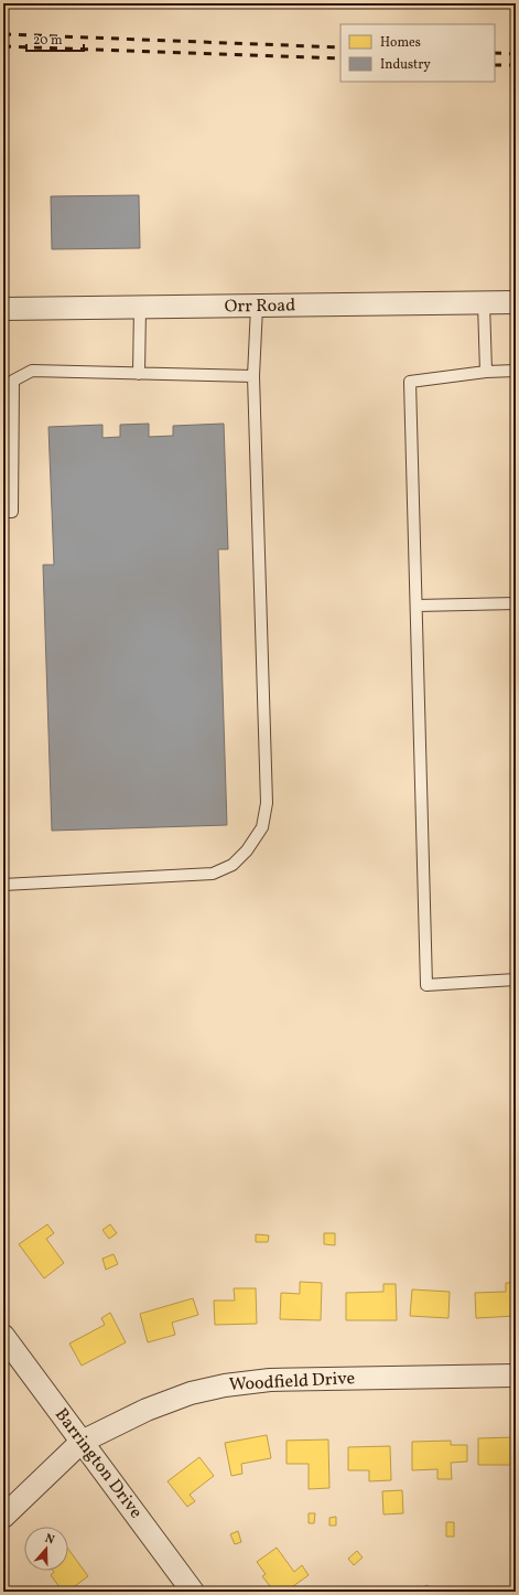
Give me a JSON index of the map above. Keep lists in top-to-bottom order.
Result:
{
  "streets": {
    "street": ["Orr Road", "Woodfield Drive", "Barrington Drive"]
  },
  "crossings": [
    ["Woodfield Drive", "Barrington Drive"]
  ],
  "legend": ["Homes", "Industry"],
  "scale_bar": "20 m",
  "north": "top"
}
